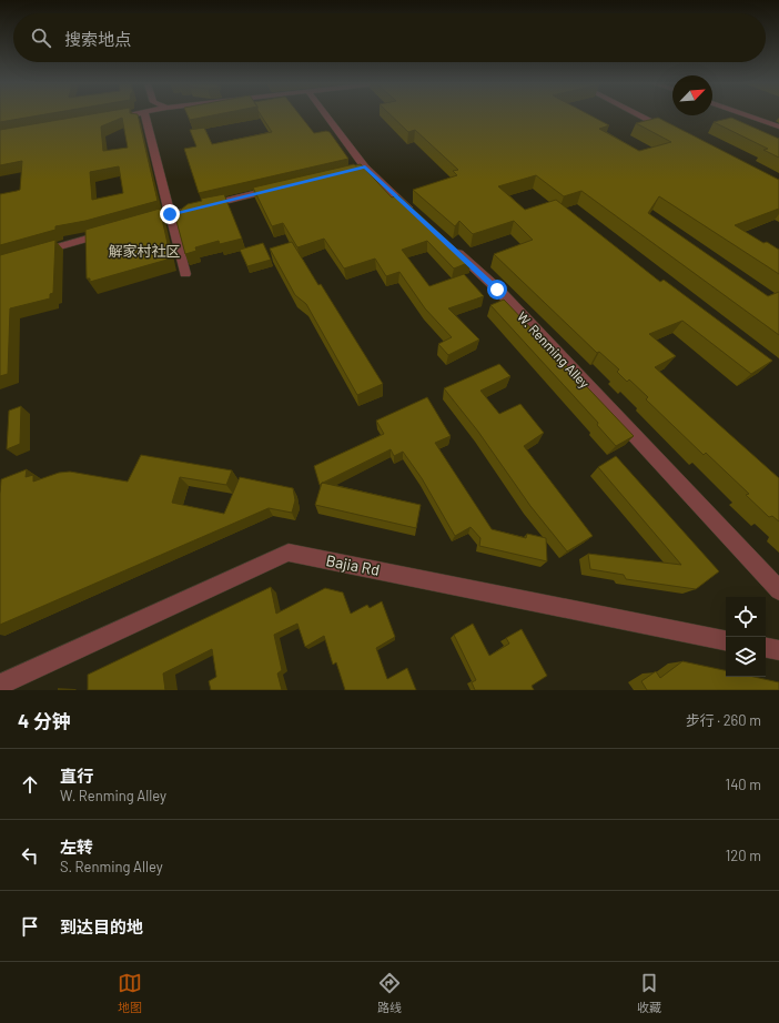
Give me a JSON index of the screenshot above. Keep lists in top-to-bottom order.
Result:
{
  "streets": {
    "street": ["W. Renming Alley", "Bajia Rd"]
  },
  "districts": ["解家村社区"],
  "north": "top right",
  "page": {
    "search": "搜索地点",
    "heading": ["4 分钟", "步行 · 260 m"],
    "list": [
      ["直行", "W. Renming Alley", "140 m"],
      ["左转", "S. Renming Alley", "120 m"],
      "到达目的地"
    ],
    "nav": ["地图", "路线", "收藏"]
  }
}
